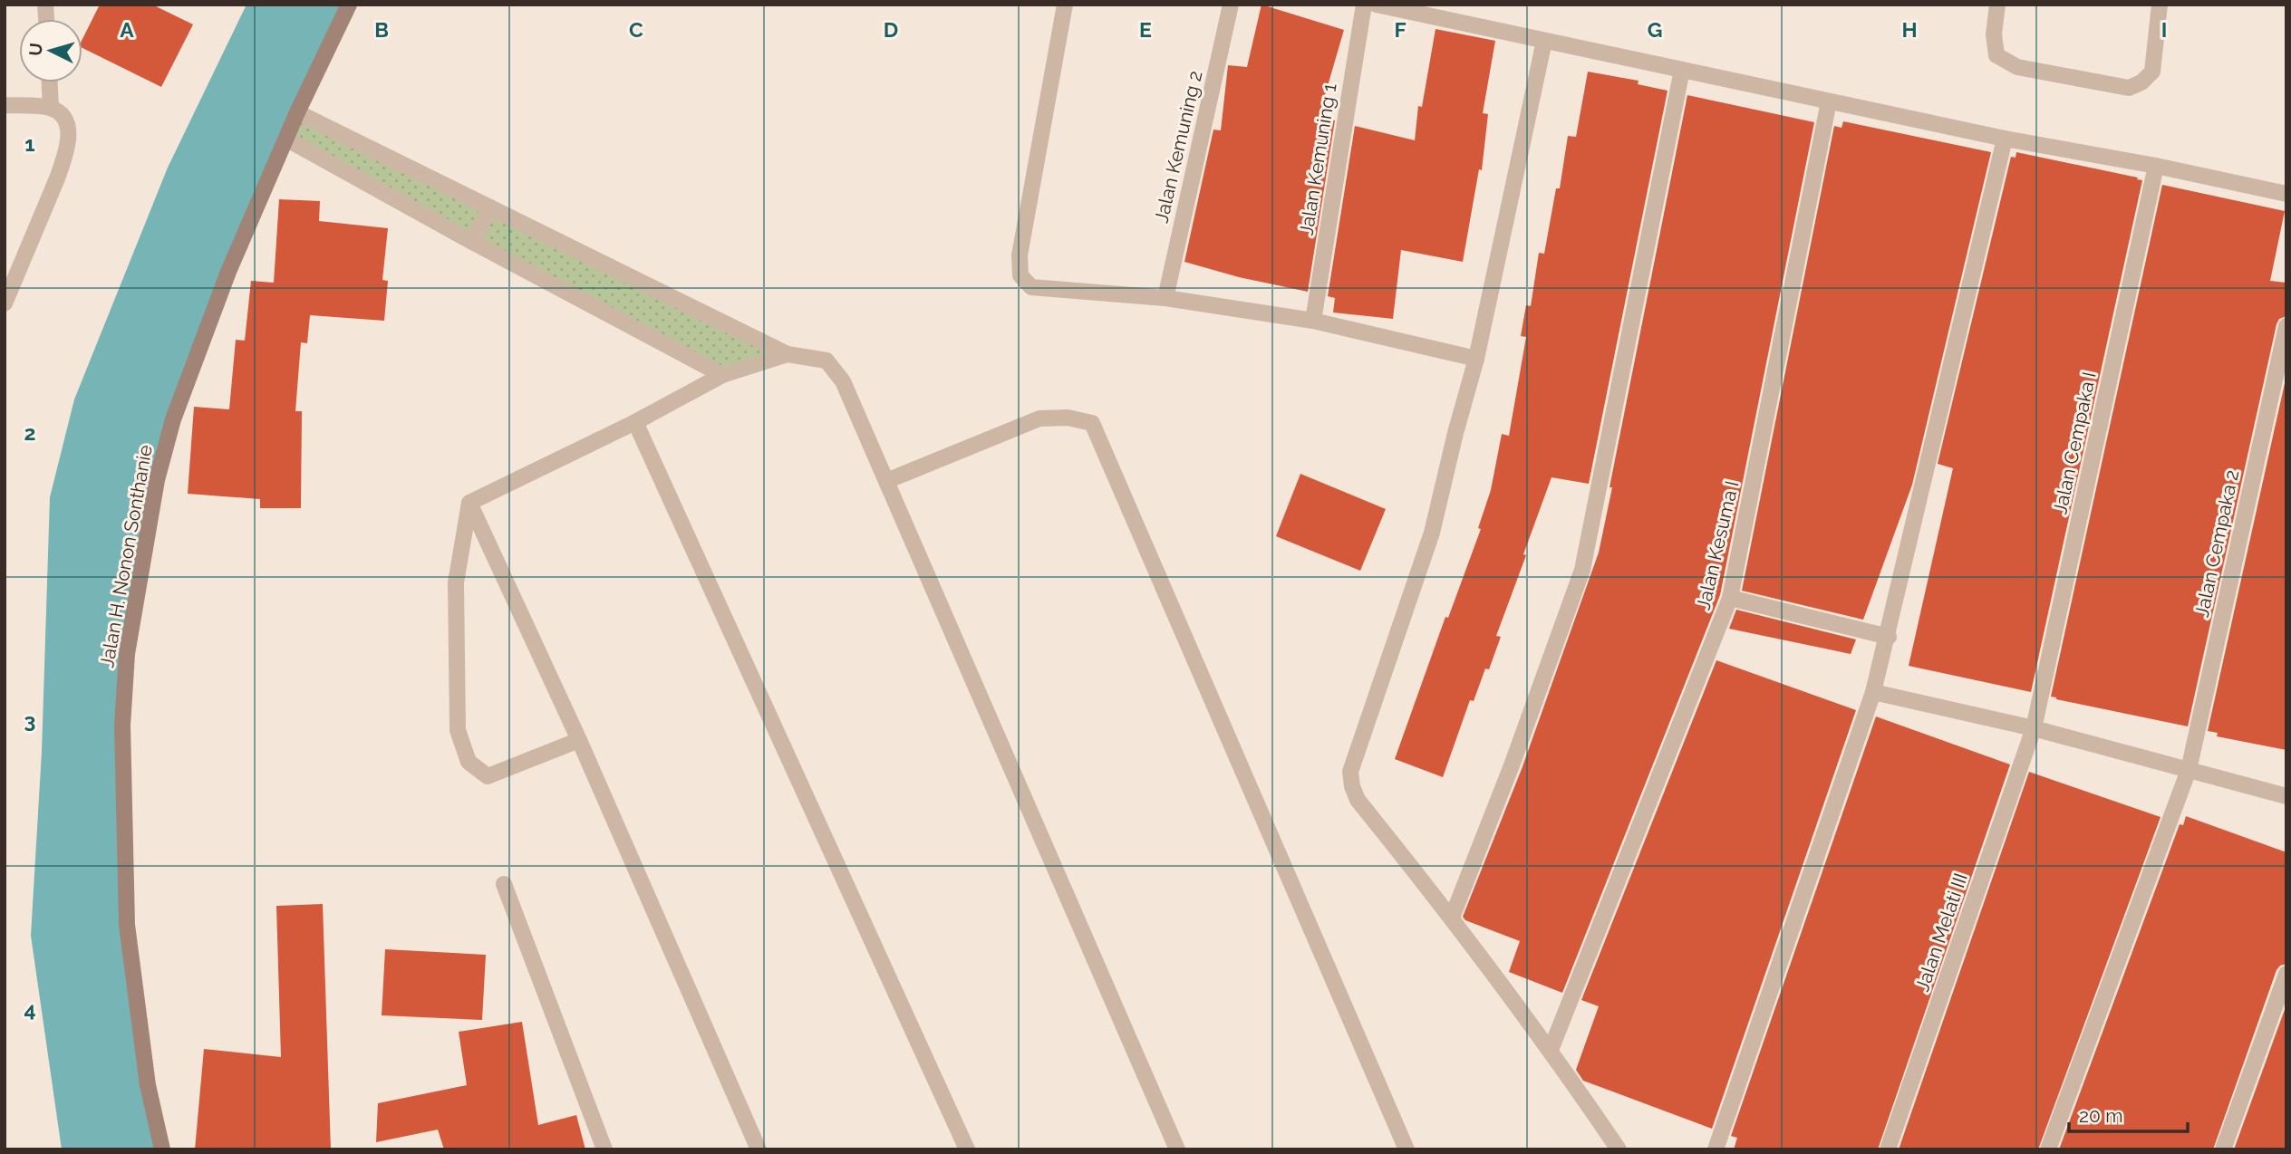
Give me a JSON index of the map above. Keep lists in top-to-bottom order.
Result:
{
  "streets": {
    "street": [
      "Jalan Kemuning 2",
      "Jalan Kemuning 1",
      "Jalan Cempaka I",
      "Jalan Cempaka 2",
      "Jalan Kesuma I",
      "Jalan H. Nonon Sonthanie",
      "Jalan Melati III"
    ]
  },
  "crossings": [
    ["Jalan Cempaka I", "Jalan Melati III"]
  ],
  "scale_bar": "20 m",
  "north": "left",
  "grid": {
    "columns": [
      "A",
      "B",
      "C",
      "D",
      "E",
      "F",
      "G",
      "H",
      "I"
    ],
    "rows": [
      "1",
      "2",
      "3",
      "4"
    ]
  }
}
